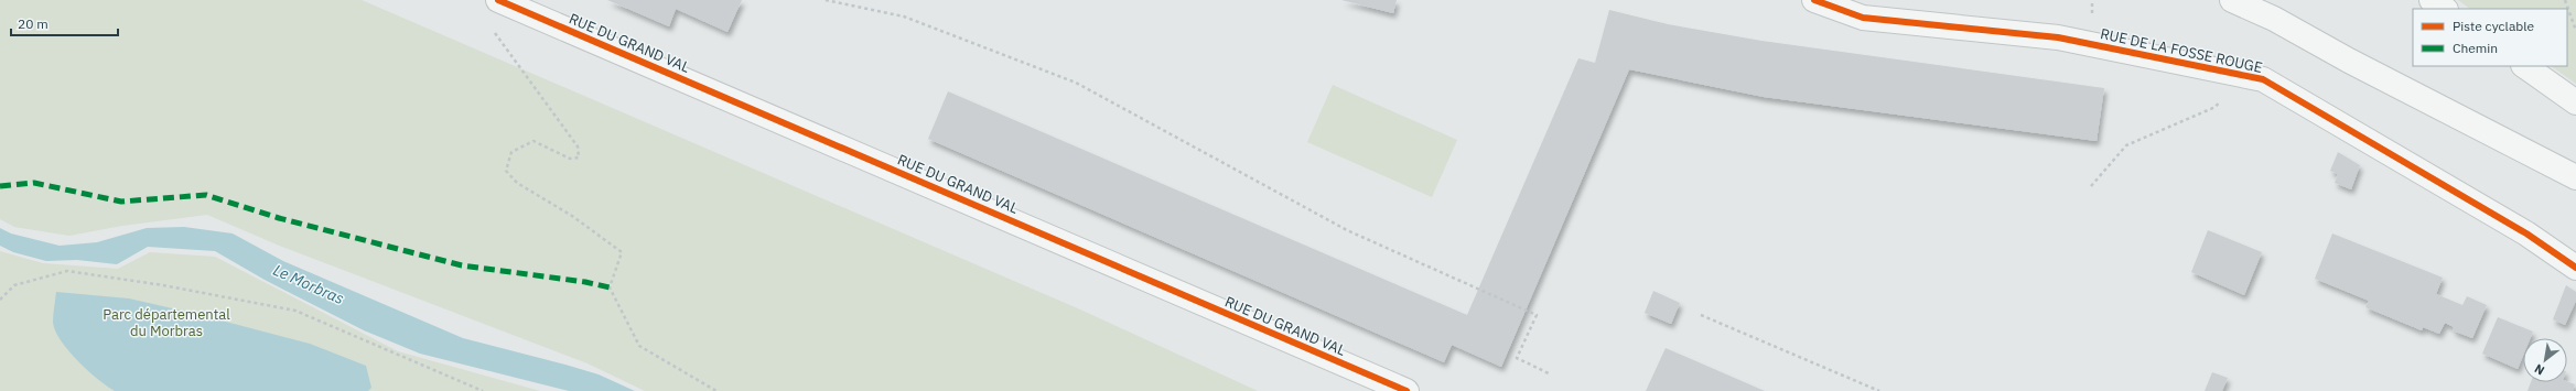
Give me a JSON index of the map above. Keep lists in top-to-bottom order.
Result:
{
  "streets": {
    "street": ["RUE DU GRAND VAL", "RUE DE LA FOSSE ROUGE"]
  },
  "water": ["Le Morbras"],
  "parks": ["Parc départemental du Morbras"],
  "legend": ["Piste cyclable", "Chemin"],
  "scale_bar": "20 m",
  "north": "bottom left"
}
